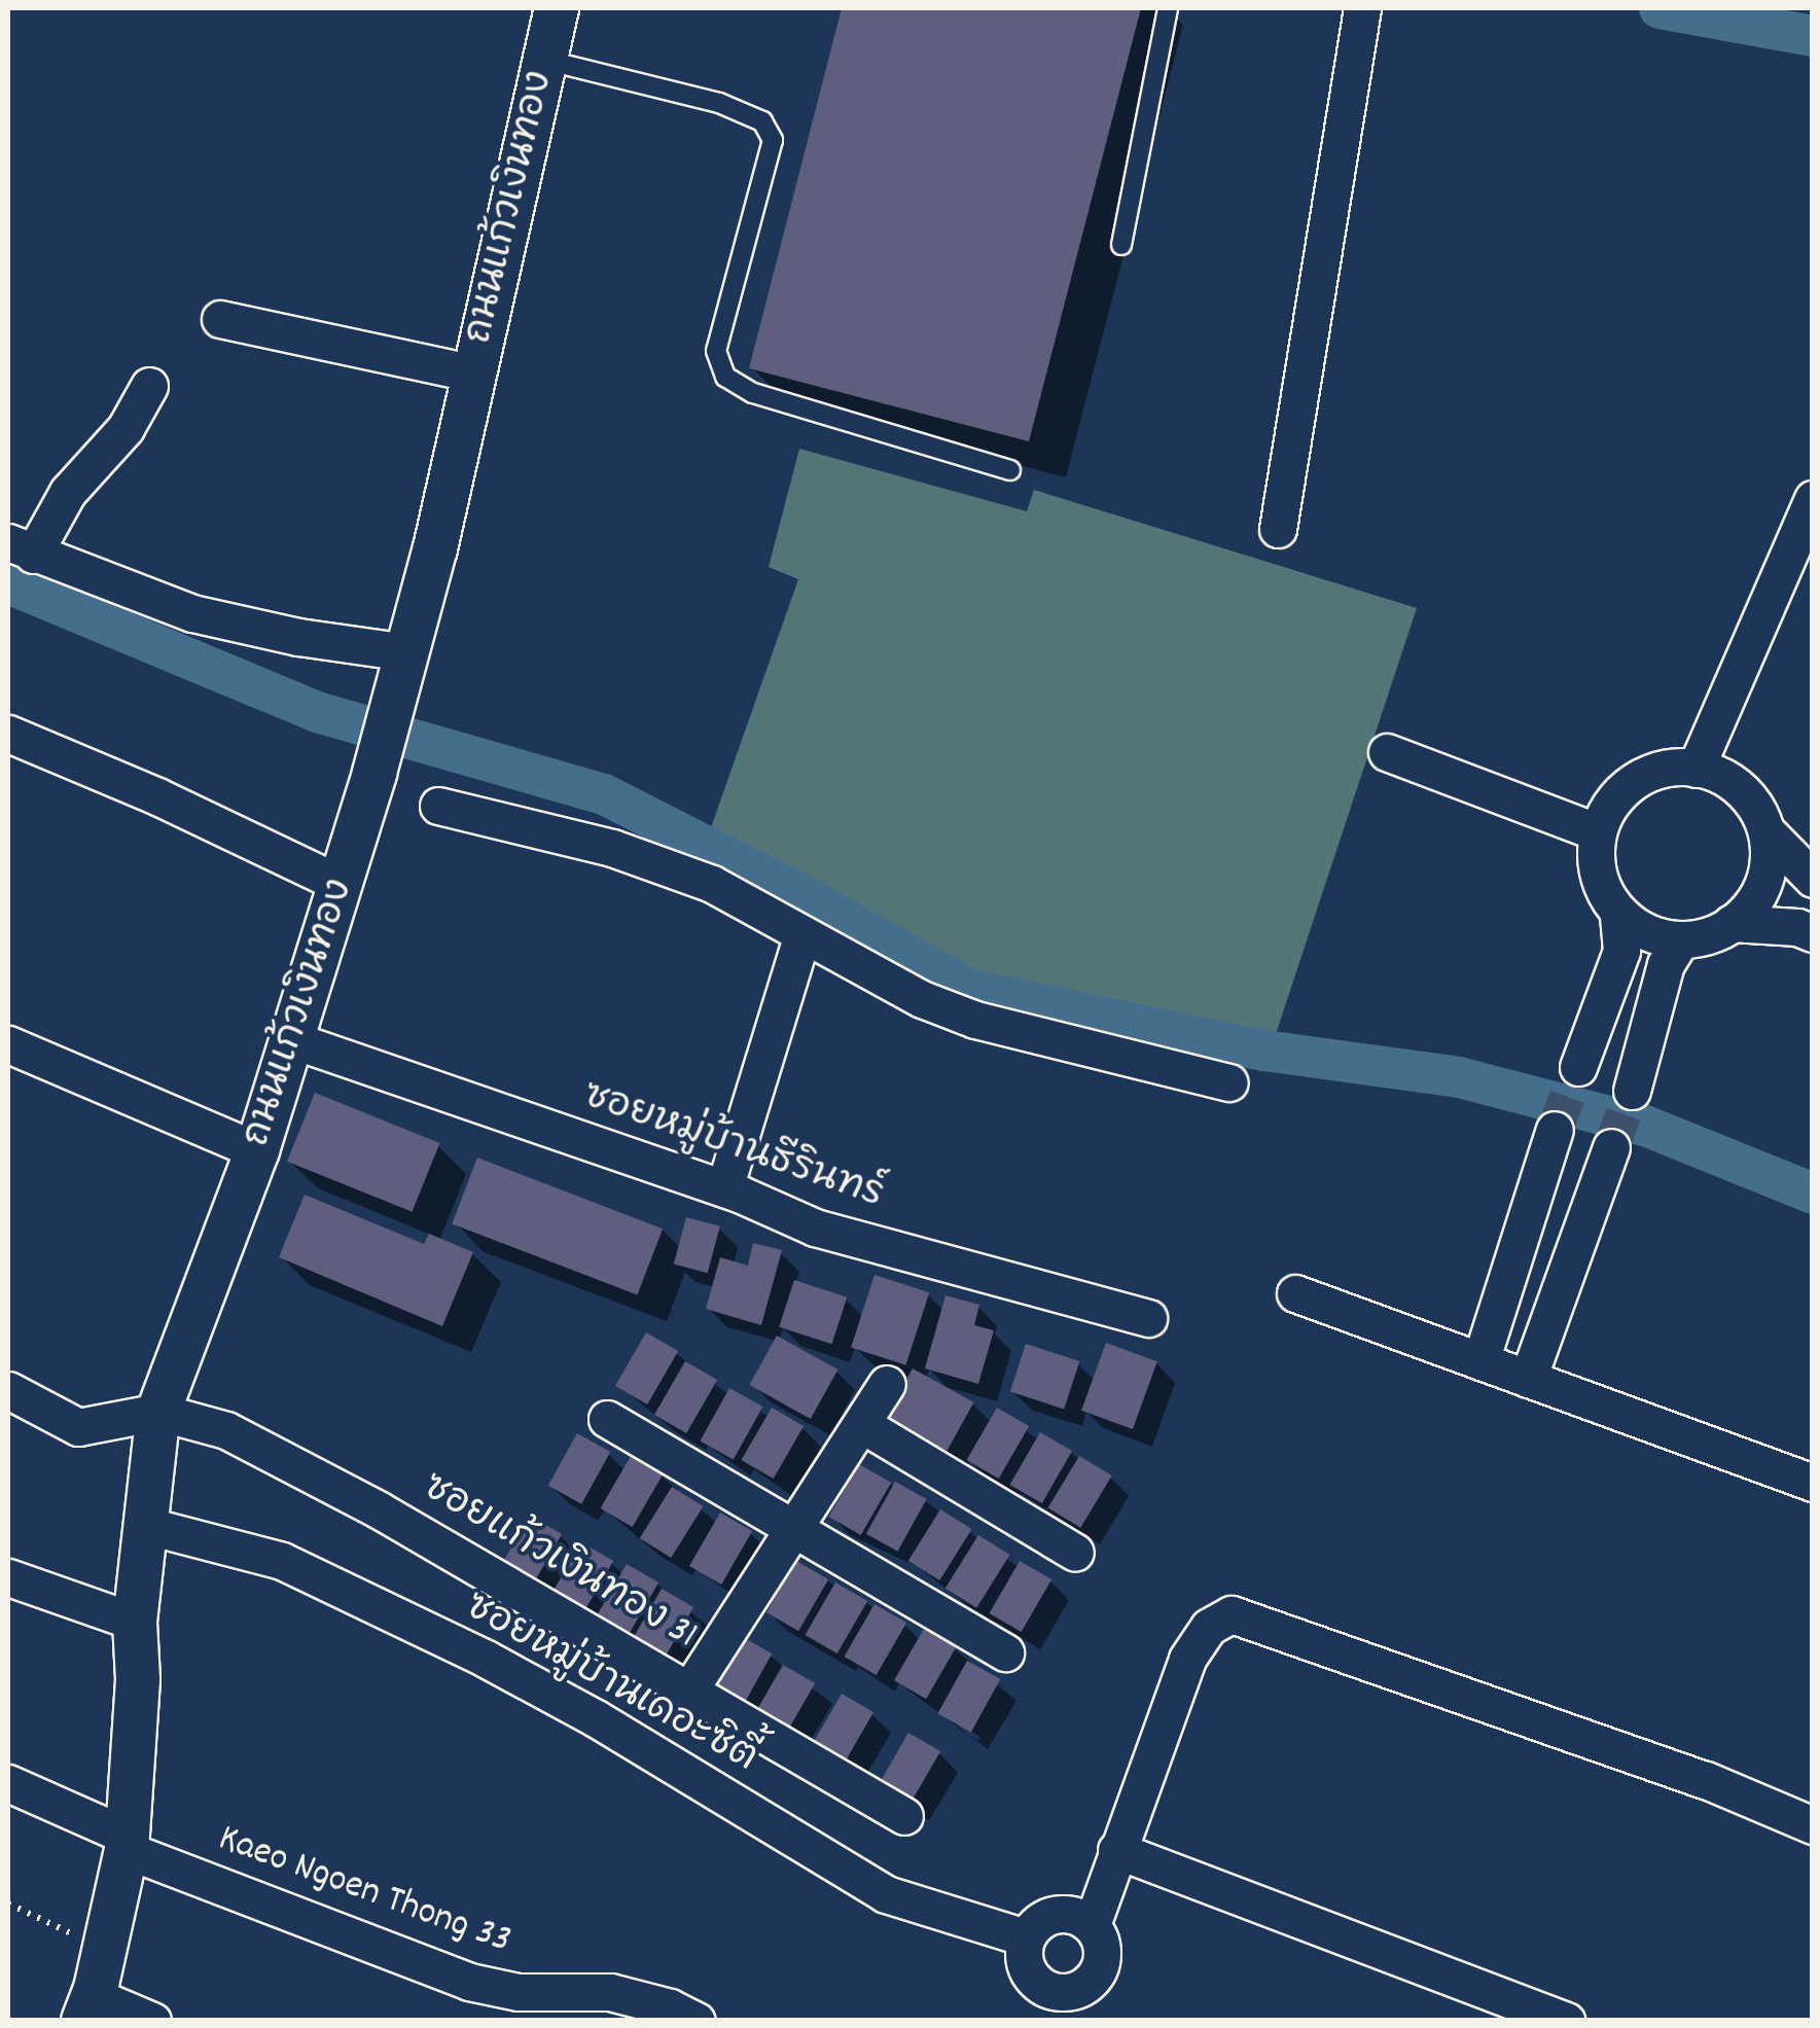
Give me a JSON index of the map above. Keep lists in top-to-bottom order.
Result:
{
  "streets": {
    "street": [
      "ถนนแก้วเงินทอง",
      "ซอยหมู่บ้านธีรินทร์",
      "ซอยแก้วเงินทอง 31",
      "ซอยหมู่บ้านเดอะซิตี้",
      "Kaeo Ngoen Thong 33"
    ]
  },
  "crossings": [
    ["ถนนแก้วเงินทอง", "ซอยหมู่บ้านธีรินทร์"],
    ["ถนนแก้วเงินทอง", "ซอยแก้วเงินทอง 31"],
    ["ถนนแก้วเงินทอง", "ซอยหมู่บ้านเดอะซิตี้"],
    ["ถนนแก้วเงินทอง", "Kaeo Ngoen Thong 33"]
  ]
}
